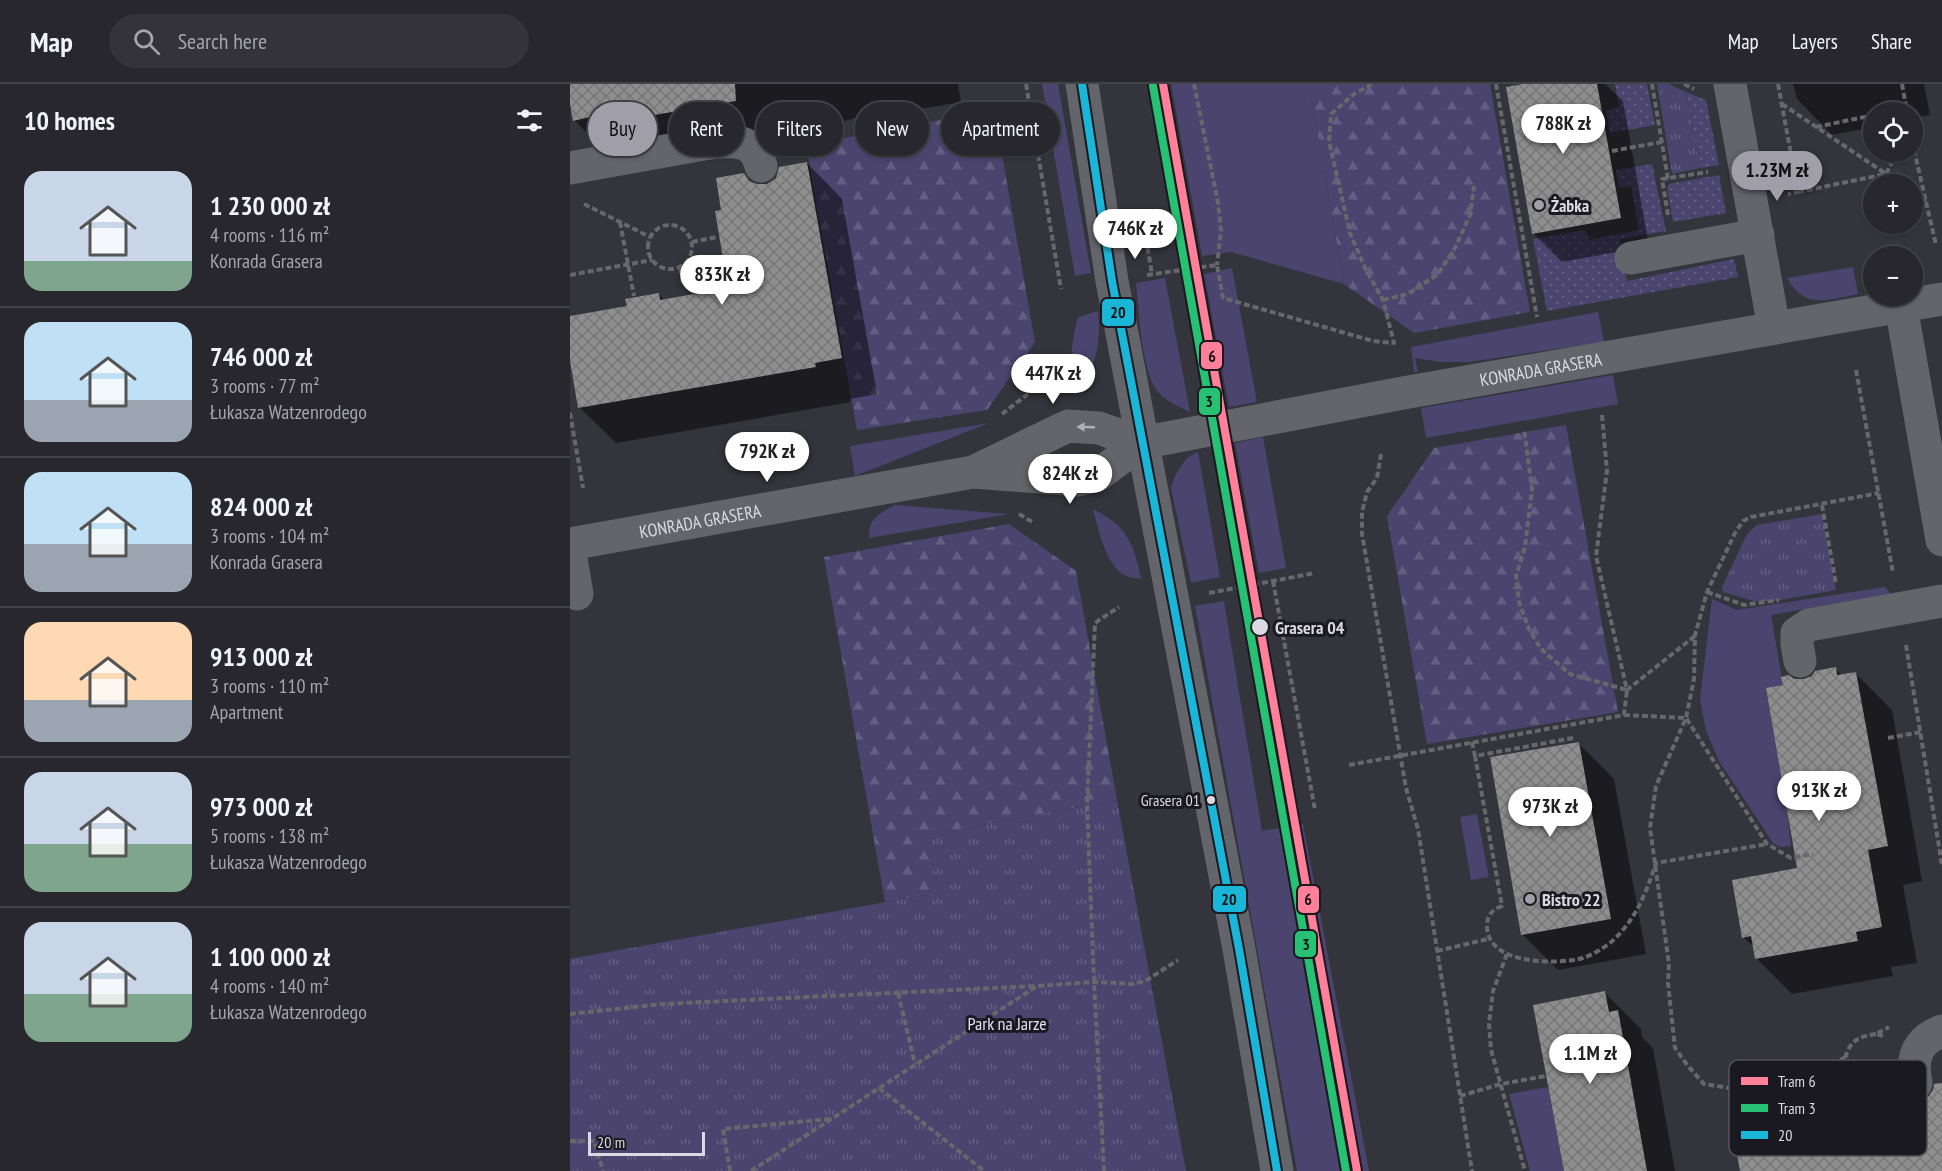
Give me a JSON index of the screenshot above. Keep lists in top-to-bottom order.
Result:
{
  "streets": {
    "street": ["KONRADA GRASERA"]
  },
  "parks": ["Park na Jarze"],
  "places": [
    "Żabka",
    "Grasera 04",
    "Grasera 01",
    "Bistro 22"
  ],
  "lines": ["tram line 6", "transit line 20", "tram line 3"],
  "legend": ["Tram 6", "Tram 3", "20"],
  "scale_bar": "20 m",
  "page": {
    "header": "Map",
    "search": "Search here",
    "nav": ["Map", "Layers", "Share"],
    "heading": "10 homes",
    "map_buttons": ["+", "−"],
    "chip": [
      "Buy",
      "Rent",
      "Filters",
      "New",
      "Apartment"
    ],
    "price": [
      "788K zł",
      "1.23M zł",
      "746K zł",
      "833K zł",
      "447K zł",
      "792K zł",
      "824K zł",
      "913K zł",
      "973K zł",
      "1.1M zł"
    ],
    "list": [
      {
        "name": "1 230 000 zł",
        "note": "4 rooms · 116 m² · Konrada Grasera"
      },
      {
        "name": "746 000 zł",
        "note": "3 rooms · 77 m² · Łukasza Watzenrodego"
      },
      {
        "name": "824 000 zł",
        "note": "3 rooms · 104 m² · Konrada Grasera"
      },
      {
        "name": "913 000 zł",
        "note": "3 rooms · 110 m² · Apartment"
      },
      {
        "name": "973 000 zł",
        "note": "5 rooms · 138 m² · Łukasza Watzenrodego"
      },
      {
        "name": "1 100 000 zł",
        "note": "4 rooms · 140 m² · Łukasza Watzenrodego"
      }
    ],
    "scale": "20 m"
  }
}
